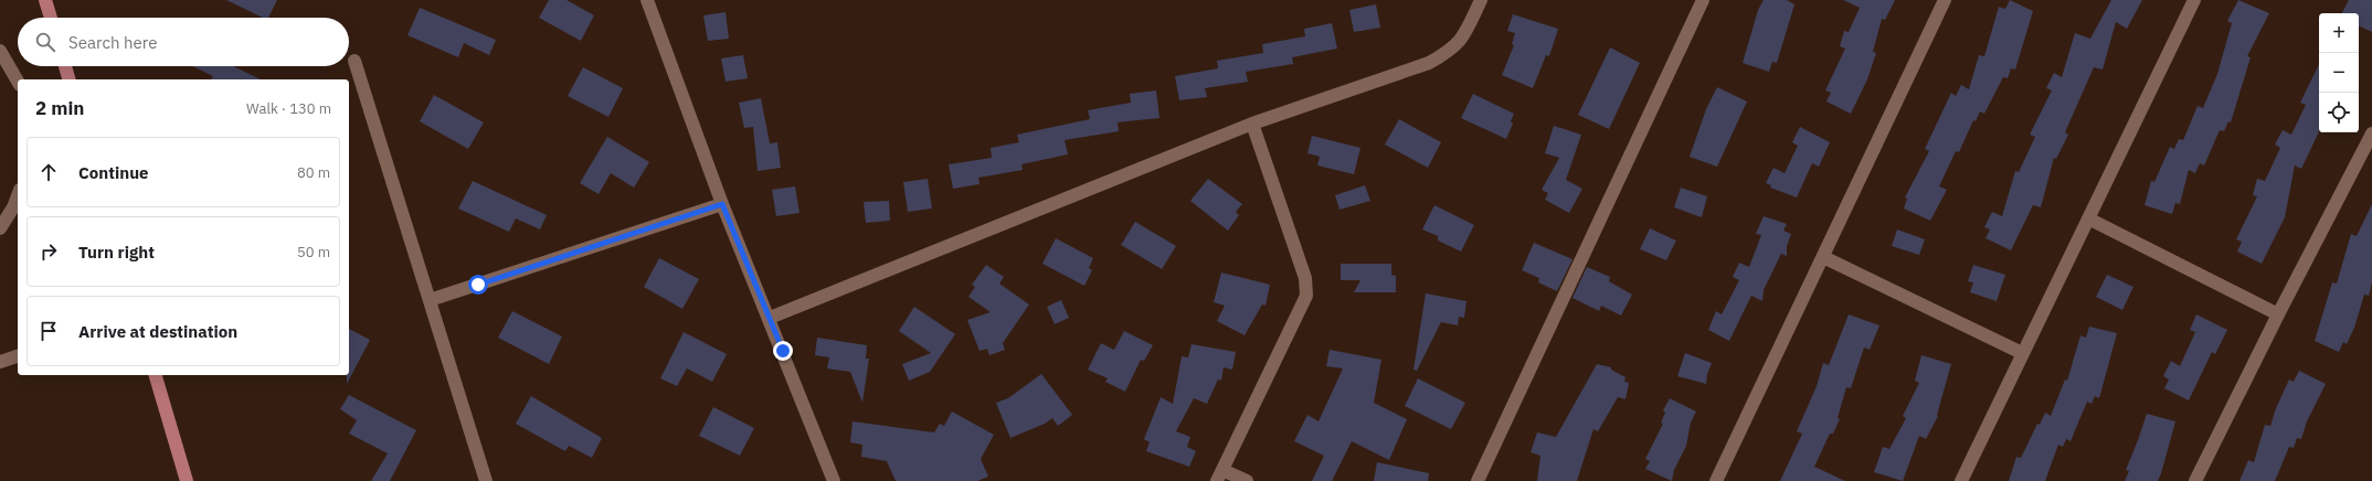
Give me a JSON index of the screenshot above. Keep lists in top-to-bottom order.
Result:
{
  "page": {
    "map_buttons": ["+", "−"],
    "search": "Search here",
    "heading": ["2 min", "Walk · 130 m"],
    "list": [
      ["Continue", "80 m"],
      ["Turn right", "50 m"],
      "Arrive at destination"
    ]
  }
}
